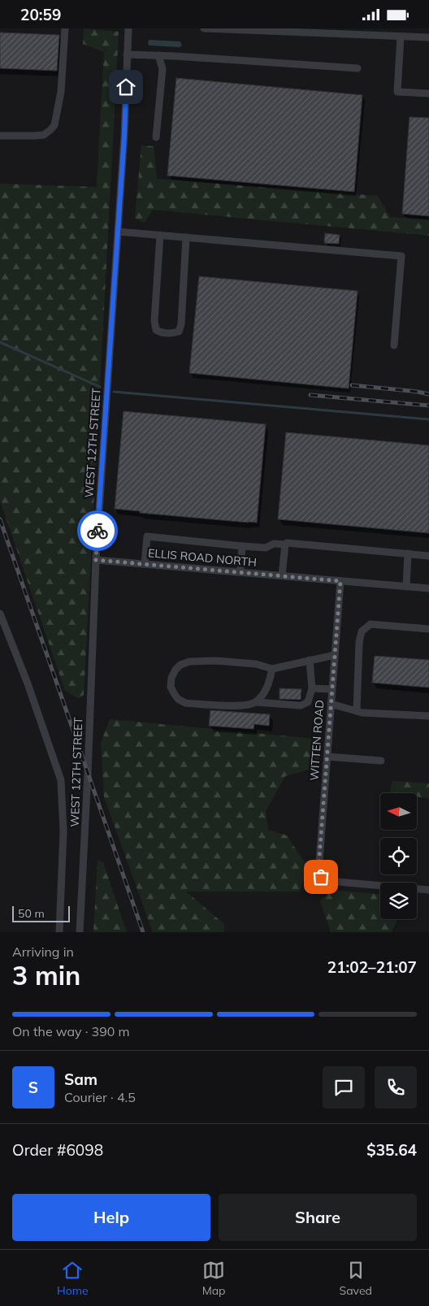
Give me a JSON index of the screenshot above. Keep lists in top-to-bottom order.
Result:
{
  "streets": {
    "street": ["WEST 12TH STREET", "ELLIS ROAD NORTH", "WITTEN ROAD"]
  },
  "crossings": [
    ["WEST 12TH STREET", "ELLIS ROAD NORTH"],
    ["ELLIS ROAD NORTH", "WITTEN ROAD"]
  ],
  "scale_bar": "50 m",
  "north": "left",
  "page": {
    "status": "20:59",
    "scale": "50 m",
    "heading": ["3 min", "Arriving in", "21:02–21:07"],
    "panel": [
      "Sam",
      "Courier · 4.5",
      "Order #6098",
      "$35.64"
    ],
    "bar": "On the way · 390 m",
    "round": "S",
    "buttons": ["Help", "Share"],
    "tabs": ["Home", "Map", "Saved"]
  }
}
